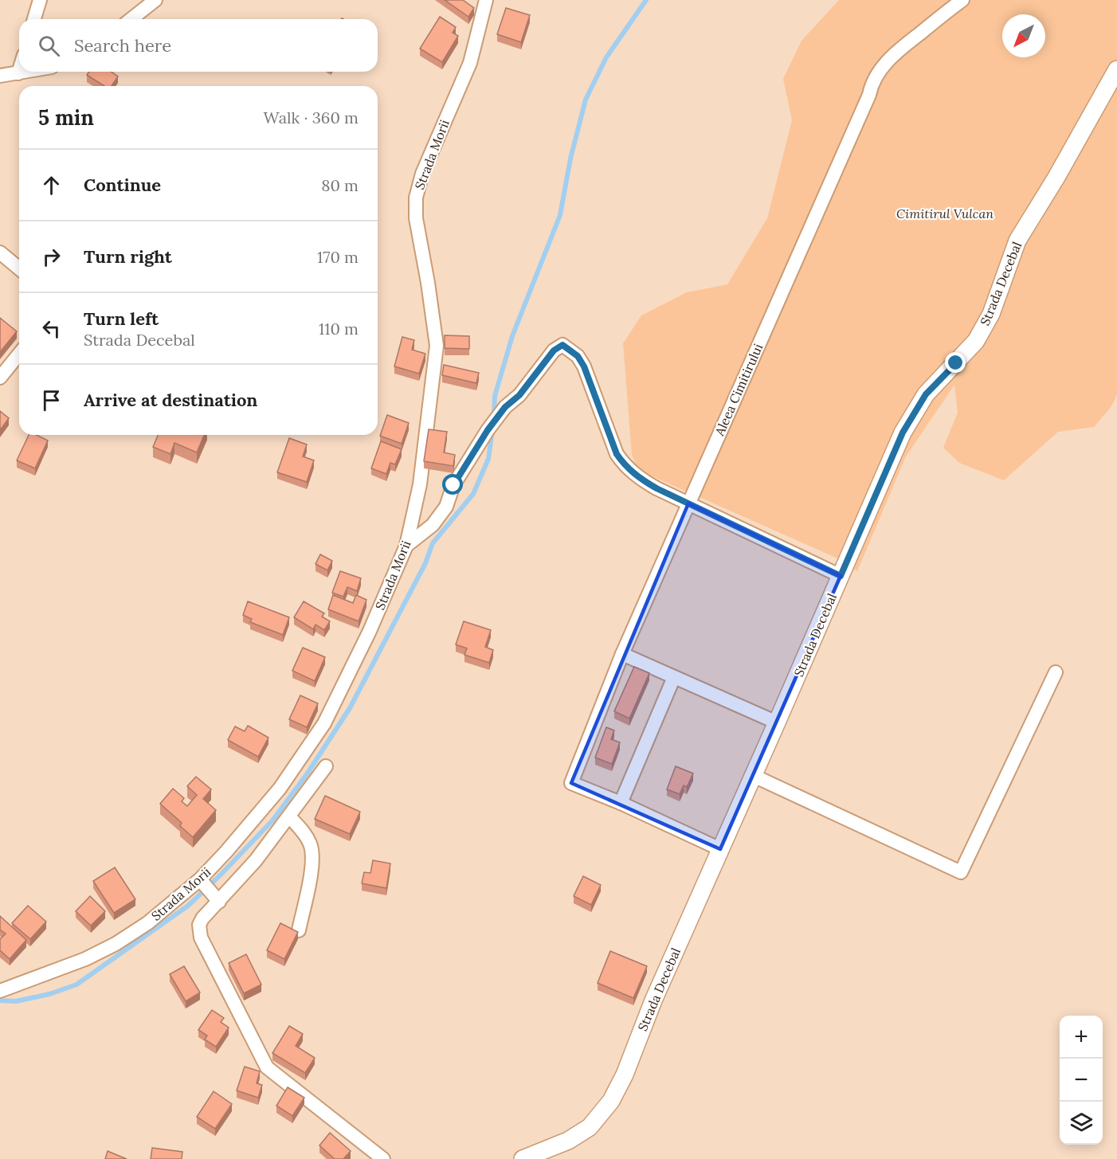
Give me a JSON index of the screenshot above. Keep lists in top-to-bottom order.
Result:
{
  "streets": {
    "street": ["Strada Morii", "Strada Decebal", "Aleea Cimitirului"]
  },
  "parks": ["Cimitirul Vulcan"],
  "north": "bottom left",
  "page": {
    "search": "Search here",
    "heading": ["5 min", "Walk · 360 m"],
    "list": [
      ["Continue", "80 m"],
      ["Turn right", "170 m"],
      ["Turn left", "Strada Decebal", "110 m"],
      "Arrive at destination"
    ],
    "map_buttons": ["+", "−"]
  }
}
